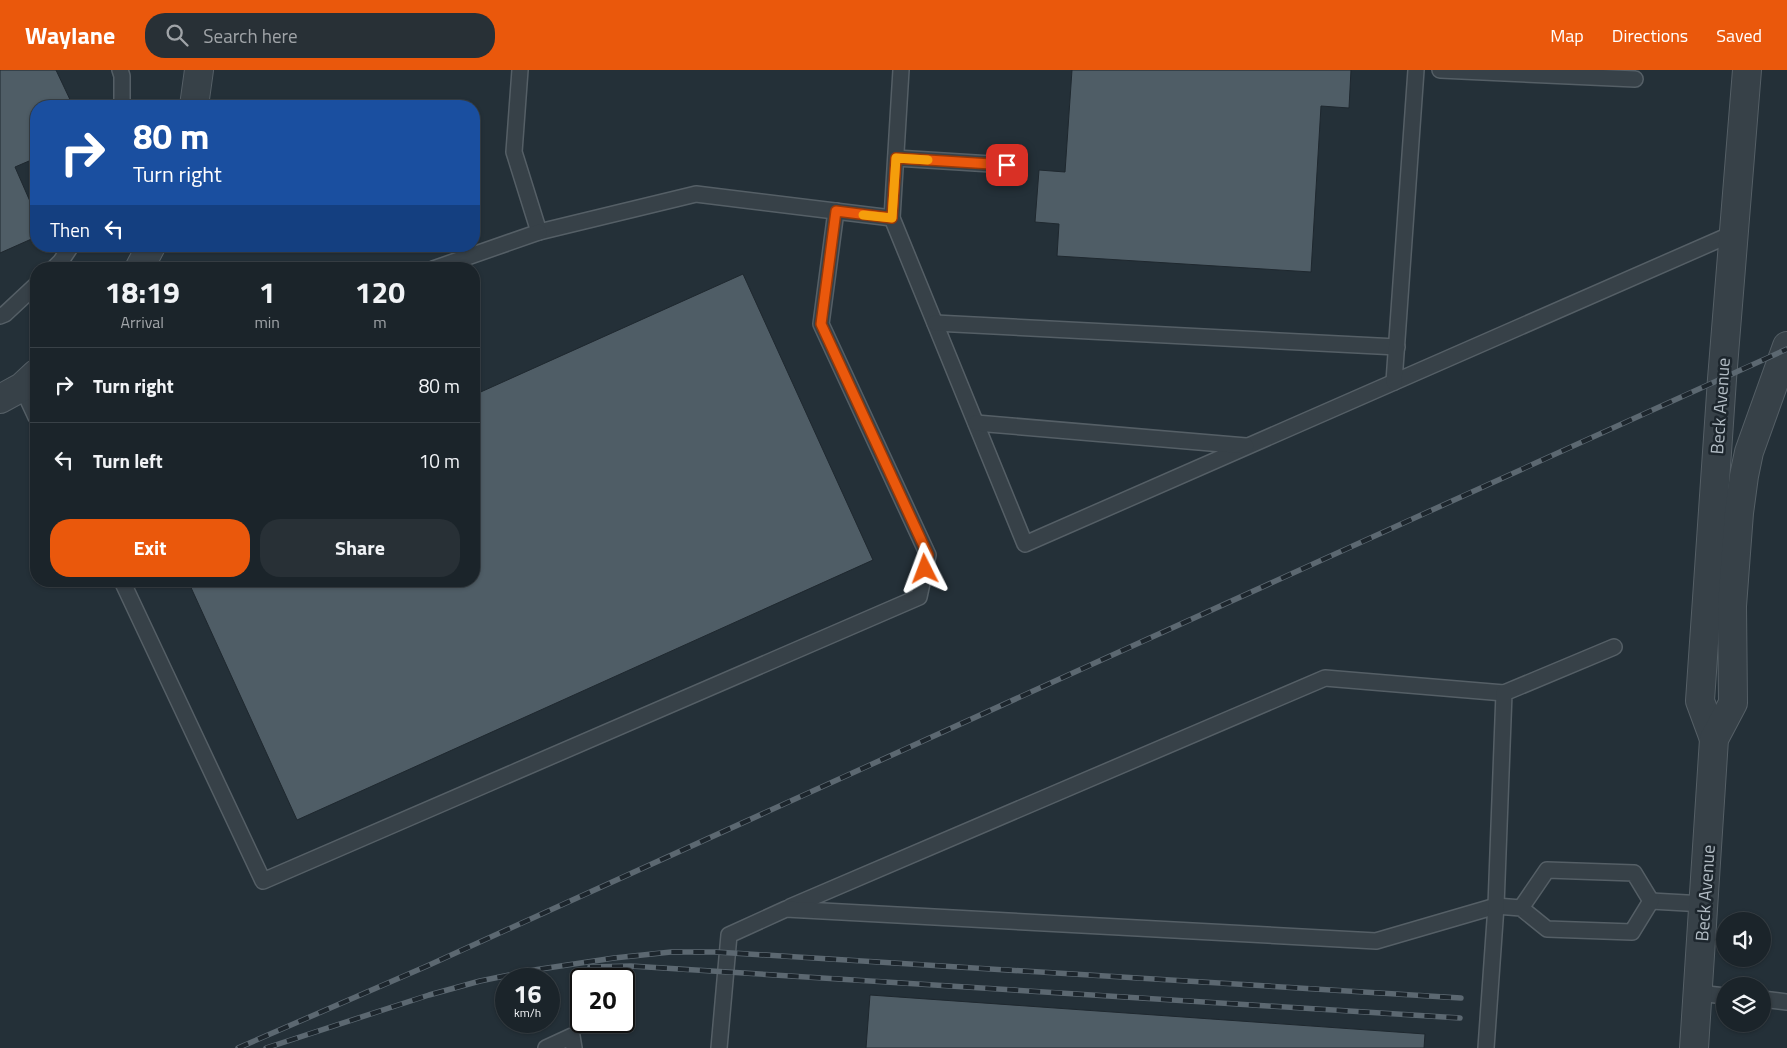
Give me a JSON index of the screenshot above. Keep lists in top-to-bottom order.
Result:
{
  "streets": {
    "street": ["Beck Avenue"]
  },
  "page": {
    "header": "Waylane",
    "search": "Search here",
    "nav": ["Map", "Directions", "Saved"],
    "turn": ["80 m", "Turn right"],
    "then": "Then",
    "eta": [
      "18:19",
      "Arrival",
      "1",
      "min",
      "120",
      "m"
    ],
    "list": [
      {
        "name": "Turn right",
        "value": "80 m"
      },
      {
        "name": "Turn left",
        "value": "10 m"
      }
    ],
    "buttons": ["Exit", "Share"],
    "speed": "16 km/h",
    "limit": "20"
  }
}
